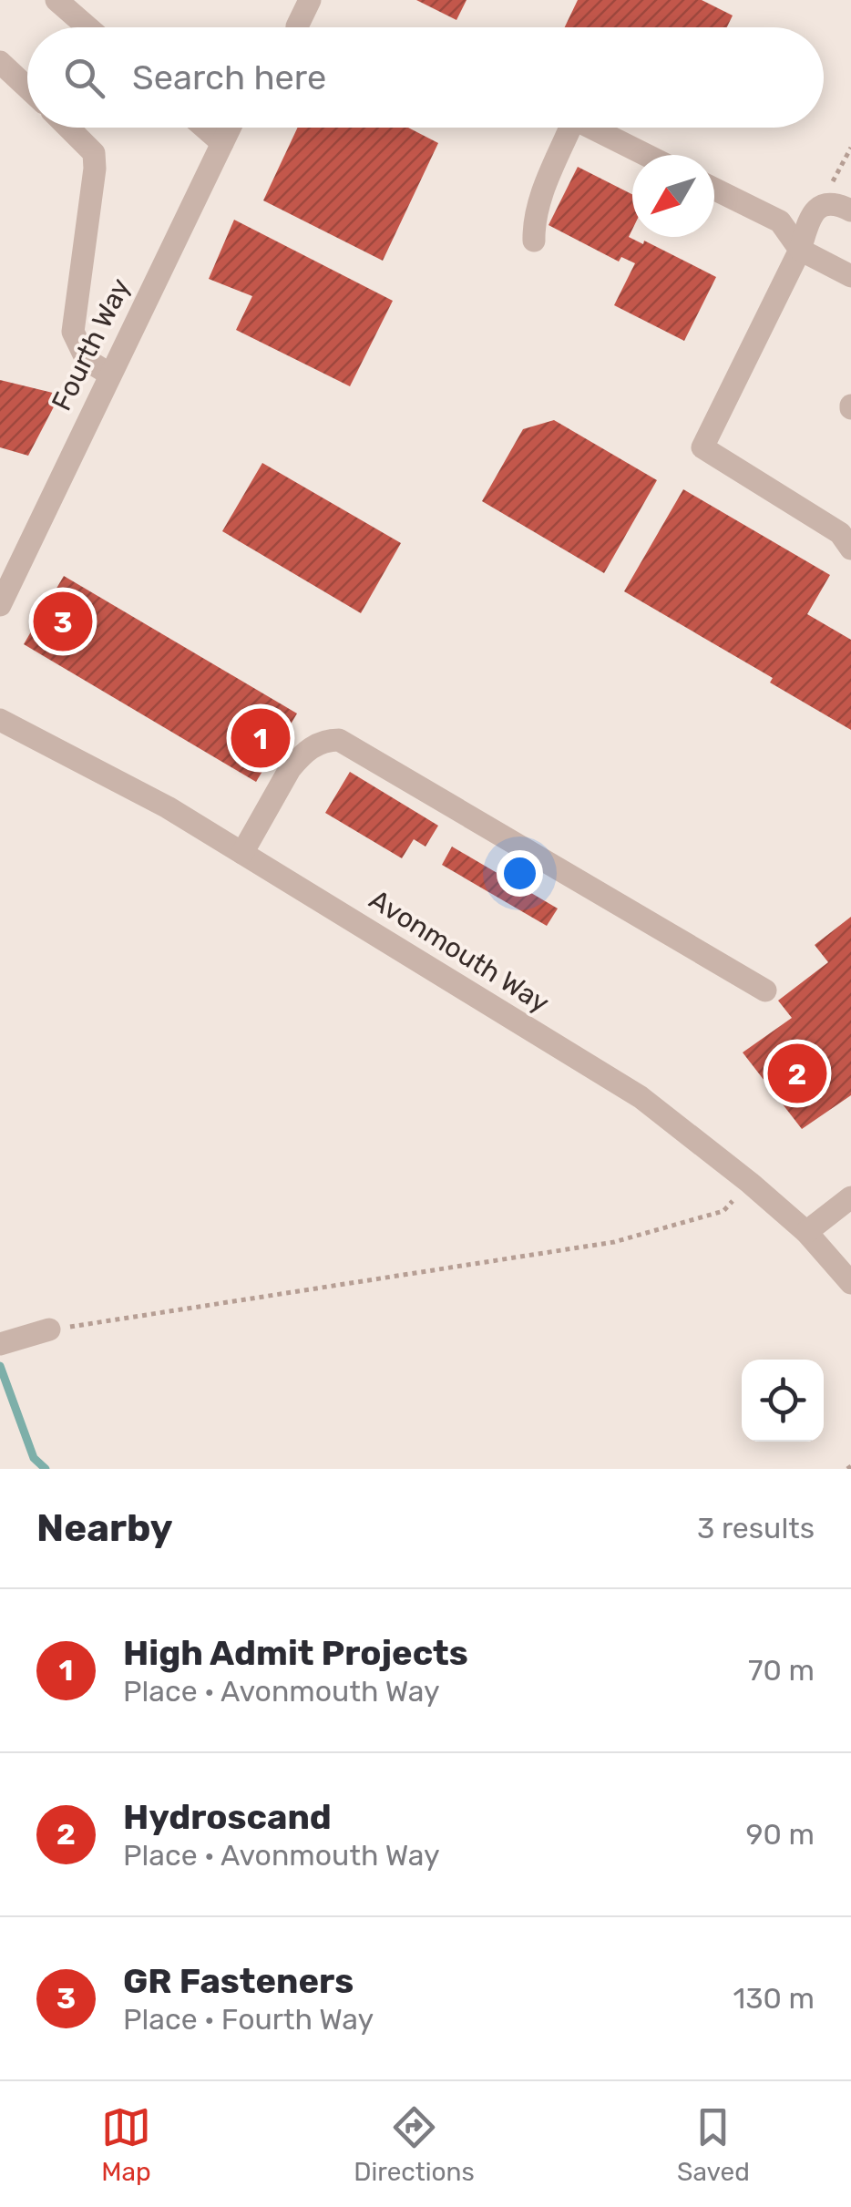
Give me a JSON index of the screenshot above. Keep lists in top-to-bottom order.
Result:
{
  "streets": {
    "street": ["Fourth Way", "Avonmouth Way"]
  },
  "north": "bottom left",
  "page": {
    "search": "Search here",
    "pins": ["3", "1", "2"],
    "heading": ["Nearby", "3 results"],
    "list": [
      {
        "mark": "1",
        "name": "High Admit Projects",
        "note": "Place · Avonmouth Way",
        "value": "70 m"
      },
      {
        "mark": "2",
        "name": "Hydroscand",
        "note": "Place · Avonmouth Way",
        "value": "90 m"
      },
      {
        "mark": "3",
        "name": "GR Fasteners",
        "note": "Place · Fourth Way",
        "value": "130 m"
      }
    ],
    "nav": ["Map", "Directions", "Saved"]
  }
}
